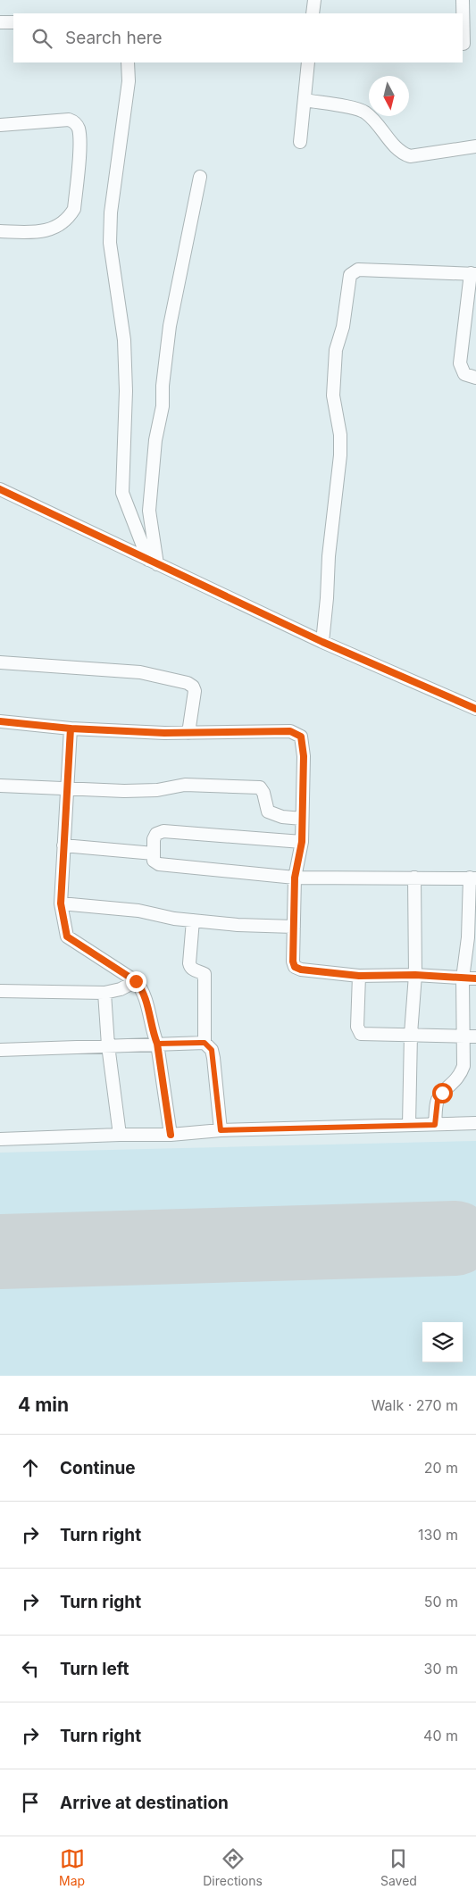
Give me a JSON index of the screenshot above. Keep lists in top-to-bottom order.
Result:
{
  "north": "bottom",
  "page": {
    "search": "Search here",
    "heading": ["4 min", "Walk · 270 m"],
    "list": [
      ["Continue", "20 m"],
      ["Turn right", "130 m"],
      ["Turn right", "50 m"],
      ["Turn left", "30 m"],
      ["Turn right", "40 m"],
      "Arrive at destination"
    ],
    "nav": ["Map", "Directions", "Saved"]
  }
}
